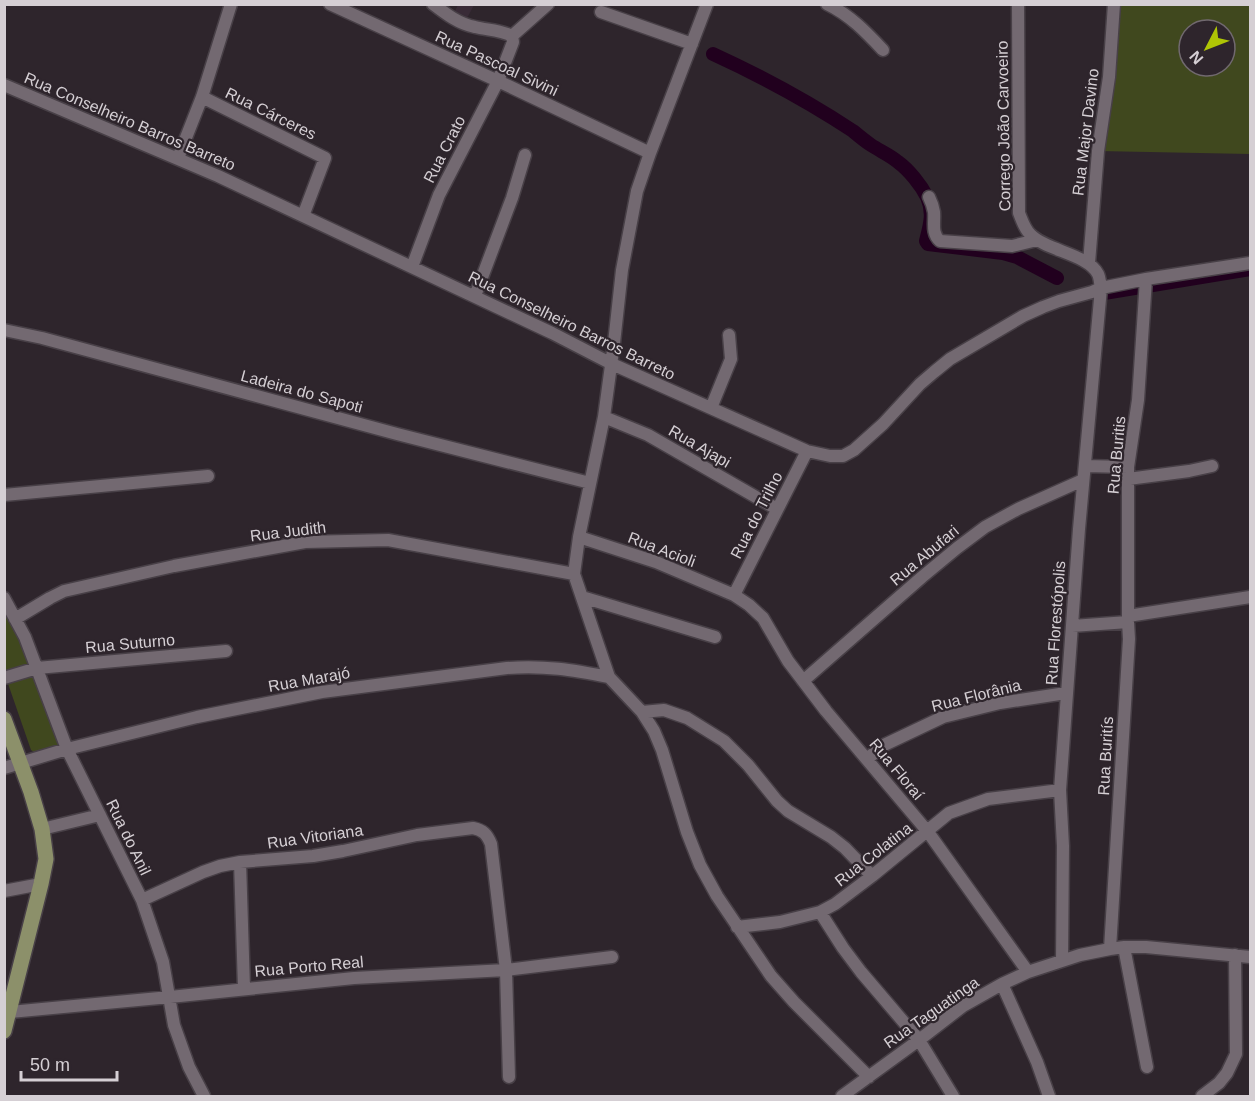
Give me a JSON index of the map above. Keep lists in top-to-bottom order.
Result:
{
  "streets": {
    "street": [
      "Rua Pascoal Sivini",
      "Rua Cárceres",
      "Rua Conselheiro Barros Barreto",
      "Corrego João Carvoeiro",
      "Rua Major Davino",
      "Rua Crato",
      "Ladeira do Sapoti",
      "Rua Ajapi",
      "Rua Buritis",
      "Rua do Trilho",
      "Rua Judith",
      "Rua Acioli",
      "Rua Abufari",
      "Rua Florestópolis",
      "Rua Suturno",
      "Rua Marajó",
      "Rua Florânia",
      "Rua Buritís",
      "Rua Floraí",
      "Rua Vitoriana",
      "Rua do Anil",
      "Rua Colatina",
      "Rua Porto Real",
      "Rua Taguatinga"
    ]
  },
  "crossings": [
    ["Rua Pascoal Sivini", "Rua Crato"],
    ["Rua Cárceres", "Rua Conselheiro Barros Barreto"],
    ["Rua Conselheiro Barros Barreto", "Rua Crato"],
    ["Rua Conselheiro Barros Barreto", "Rua Buritis"],
    ["Rua Conselheiro Barros Barreto", "Rua do Trilho"],
    ["Rua Conselheiro Barros Barreto", "Rua Florestópolis"],
    ["Rua Ajapi", "Rua do Trilho"],
    ["Rua Buritis", "Rua Buritís"],
    ["Rua do Trilho", "Rua Acioli"],
    ["Rua do Trilho", "Rua Floraí"],
    ["Rua Judith", "Rua do Anil"],
    ["Rua Acioli", "Rua Floraí"],
    ["Rua Abufari", "Rua Florestópolis"],
    ["Rua Abufari", "Rua Floraí"],
    ["Rua Florestópolis", "Rua Florânia"],
    ["Rua Florestópolis", "Rua Colatina"],
    ["Rua Florestópolis", "Rua Taguatinga"],
    ["Rua Suturno", "Rua do Anil"],
    ["Rua Marajó", "Rua do Anil"],
    ["Rua Florânia", "Rua Floraí"],
    ["Rua Buritís", "Rua Taguatinga"],
    ["Rua Floraí", "Rua Colatina"],
    ["Rua Floraí", "Rua Taguatinga"],
    ["Rua Vitoriana", "Rua do Anil"],
    ["Rua Vitoriana", "Rua Porto Real"],
    ["Rua do Anil", "Rua Porto Real"]
  ],
  "scale_bar": "50 m",
  "north": "bottom left"
}
